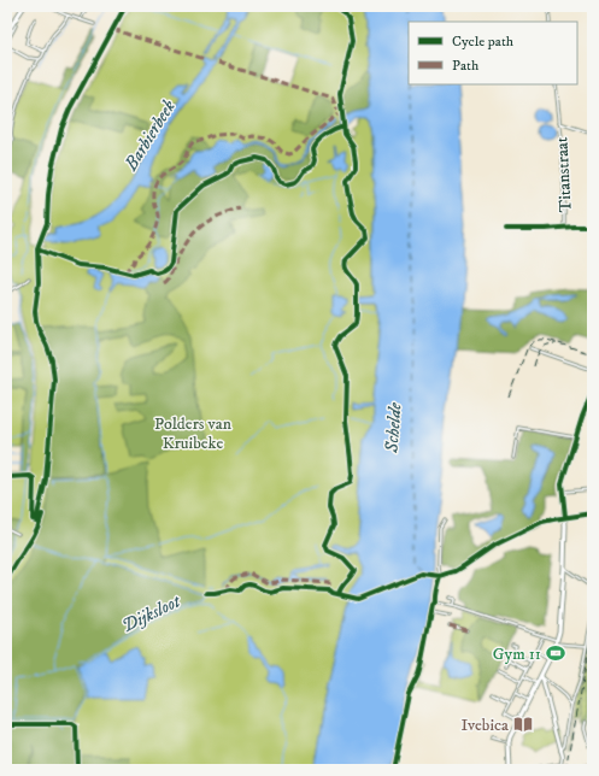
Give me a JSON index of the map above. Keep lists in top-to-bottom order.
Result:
{
  "streets": {
    "street": ["Titanstraat"]
  },
  "water": ["Barbierbeek", "Schelde", "Dijksloot"],
  "parks": ["Polders van Kruibeke"],
  "places": {
    "sports": ["Gym 11"],
    "library": ["Ivebica"]
  },
  "legend": ["Cycle path", "Path"]
}
